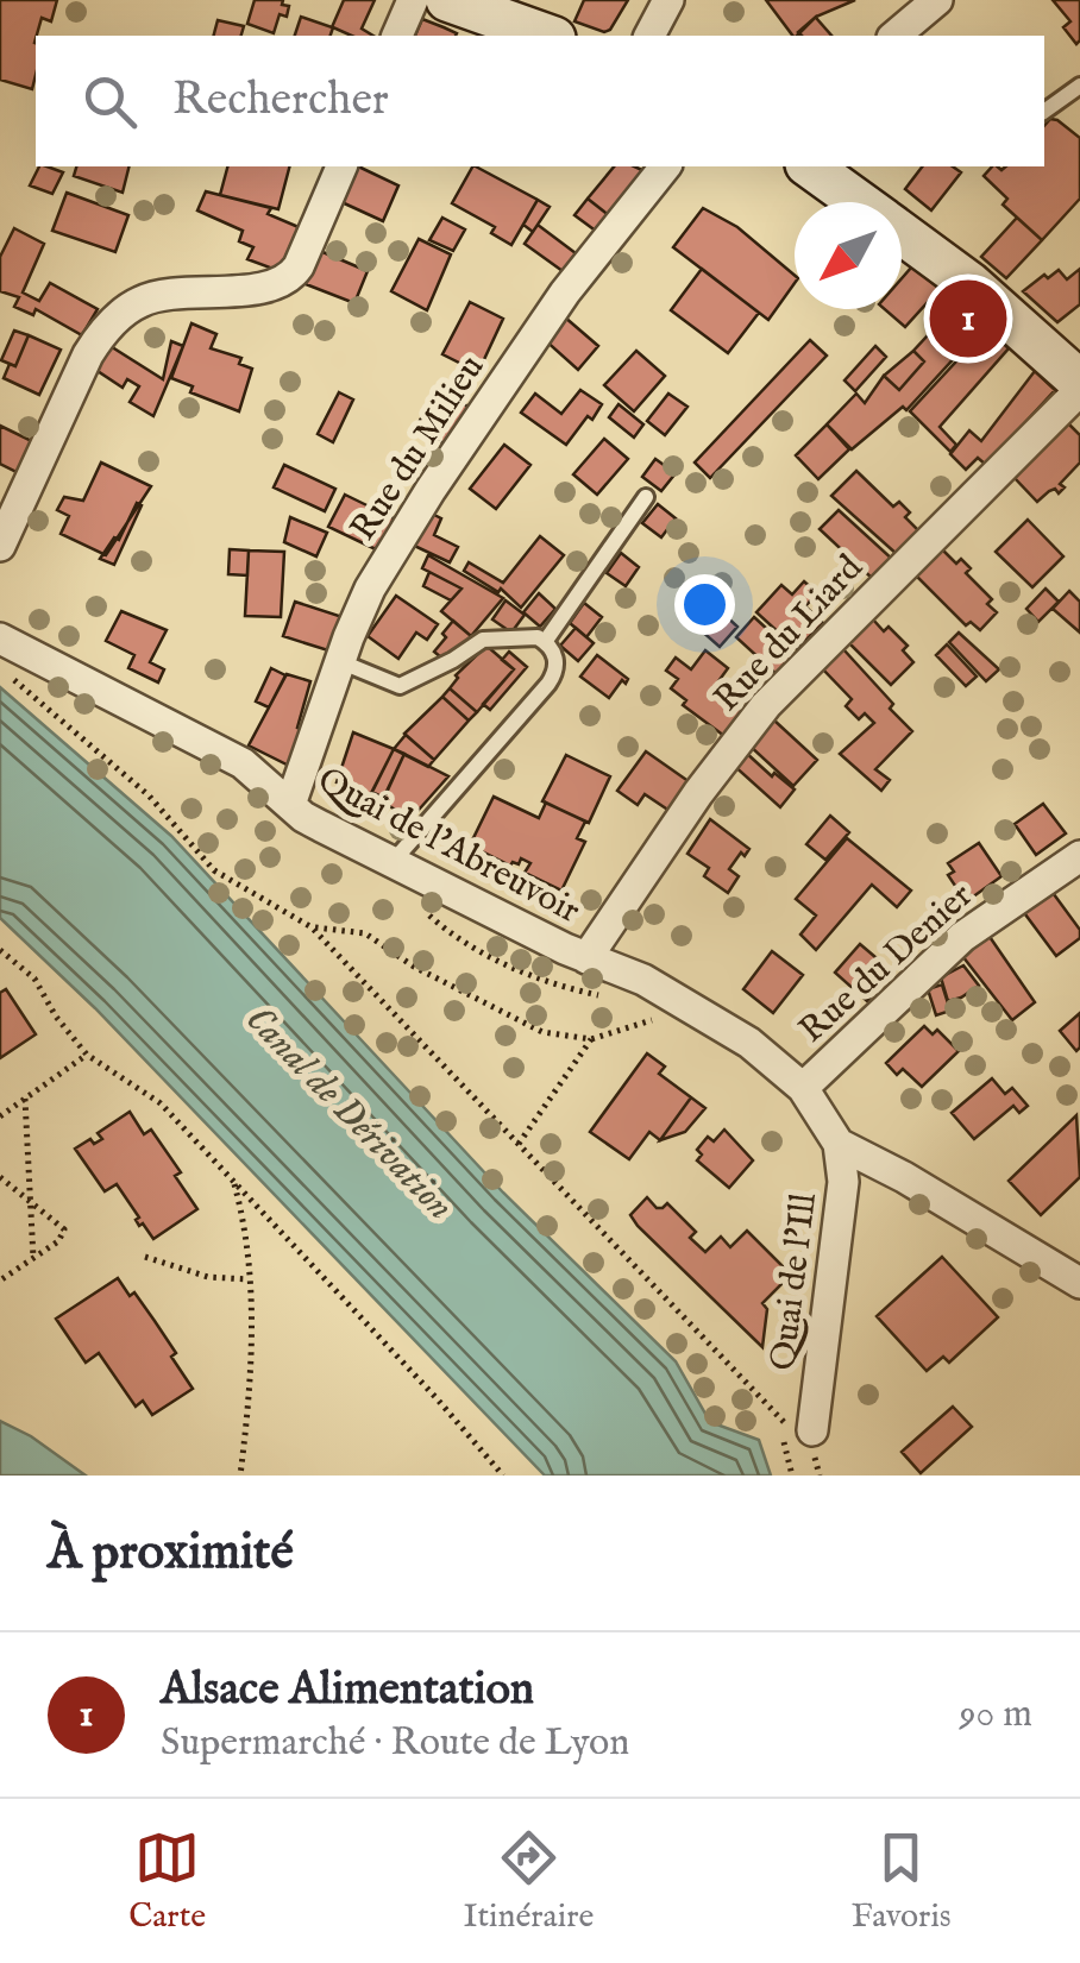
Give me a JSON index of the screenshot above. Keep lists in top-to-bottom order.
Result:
{
  "streets": {
    "street": [
      "Rue du Milieu",
      "Rue du Liard",
      "Quai de l'Abreuvoir",
      "Rue du Denier",
      "Quai de l'Ill"
    ]
  },
  "crossings": [
    ["Rue du Milieu", "Quai de l'Abreuvoir"],
    ["Rue du Liard", "Quai de l'Abreuvoir"],
    ["Quai de l'Abreuvoir", "Rue du Denier"],
    ["Quai de l'Abreuvoir", "Quai de l'Ill"]
  ],
  "water": ["Canal de Dérivation"],
  "north": "bottom left",
  "page": {
    "search": "Rechercher",
    "pins": "1",
    "heading": "À proximité",
    "list": [
      {
        "mark": "1",
        "name": "Alsace Alimentation",
        "note": "Supermarché · Route de Lyon",
        "value": "90 m"
      }
    ],
    "nav": ["Carte", "Itinéraire", "Favoris"]
  }
}
